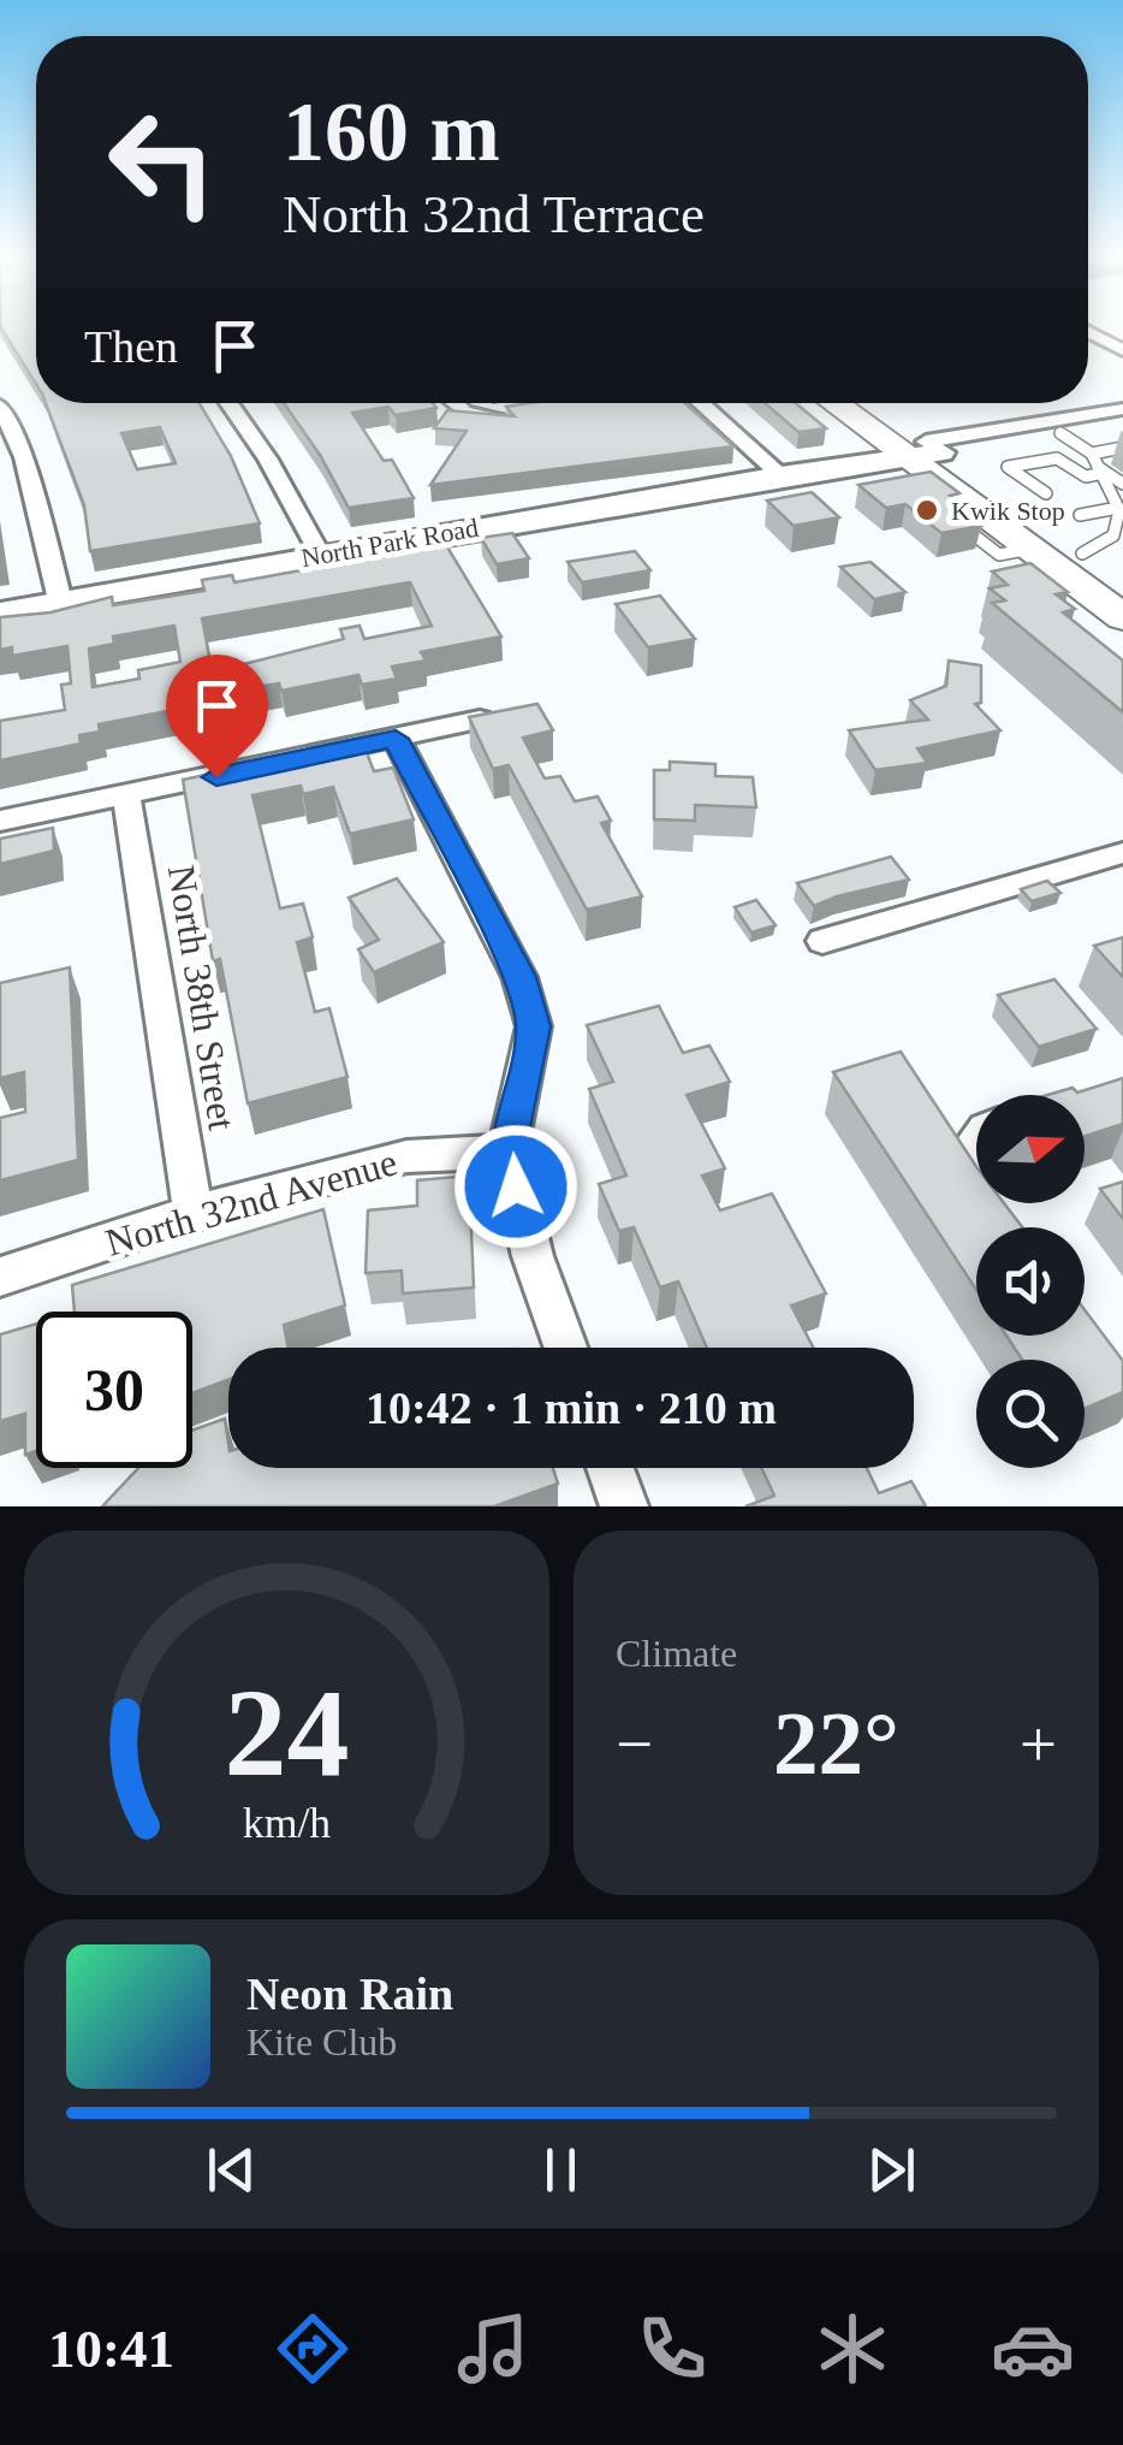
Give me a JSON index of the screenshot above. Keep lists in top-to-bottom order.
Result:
{
  "streets": {
    "street": ["North Park Road", "North 38th Street", "North 32nd Avenue"]
  },
  "crossings": [
    ["North 38th Street", "North 32nd Avenue"]
  ],
  "places": ["Kwik Stop"],
  "north": "right",
  "page": {
    "turn": ["160 m", "North 32nd Terrace"],
    "then": "Then",
    "limit": "30",
    "trip": "10:42 · 1 min · 210 m",
    "tile": "Climate",
    "heat": ["−", "22°", "+"],
    "song": ["Neon Rain", "Kite Club"],
    "tabs": "10:41",
    "gauge": ["24", "km/h"]
  }
}
